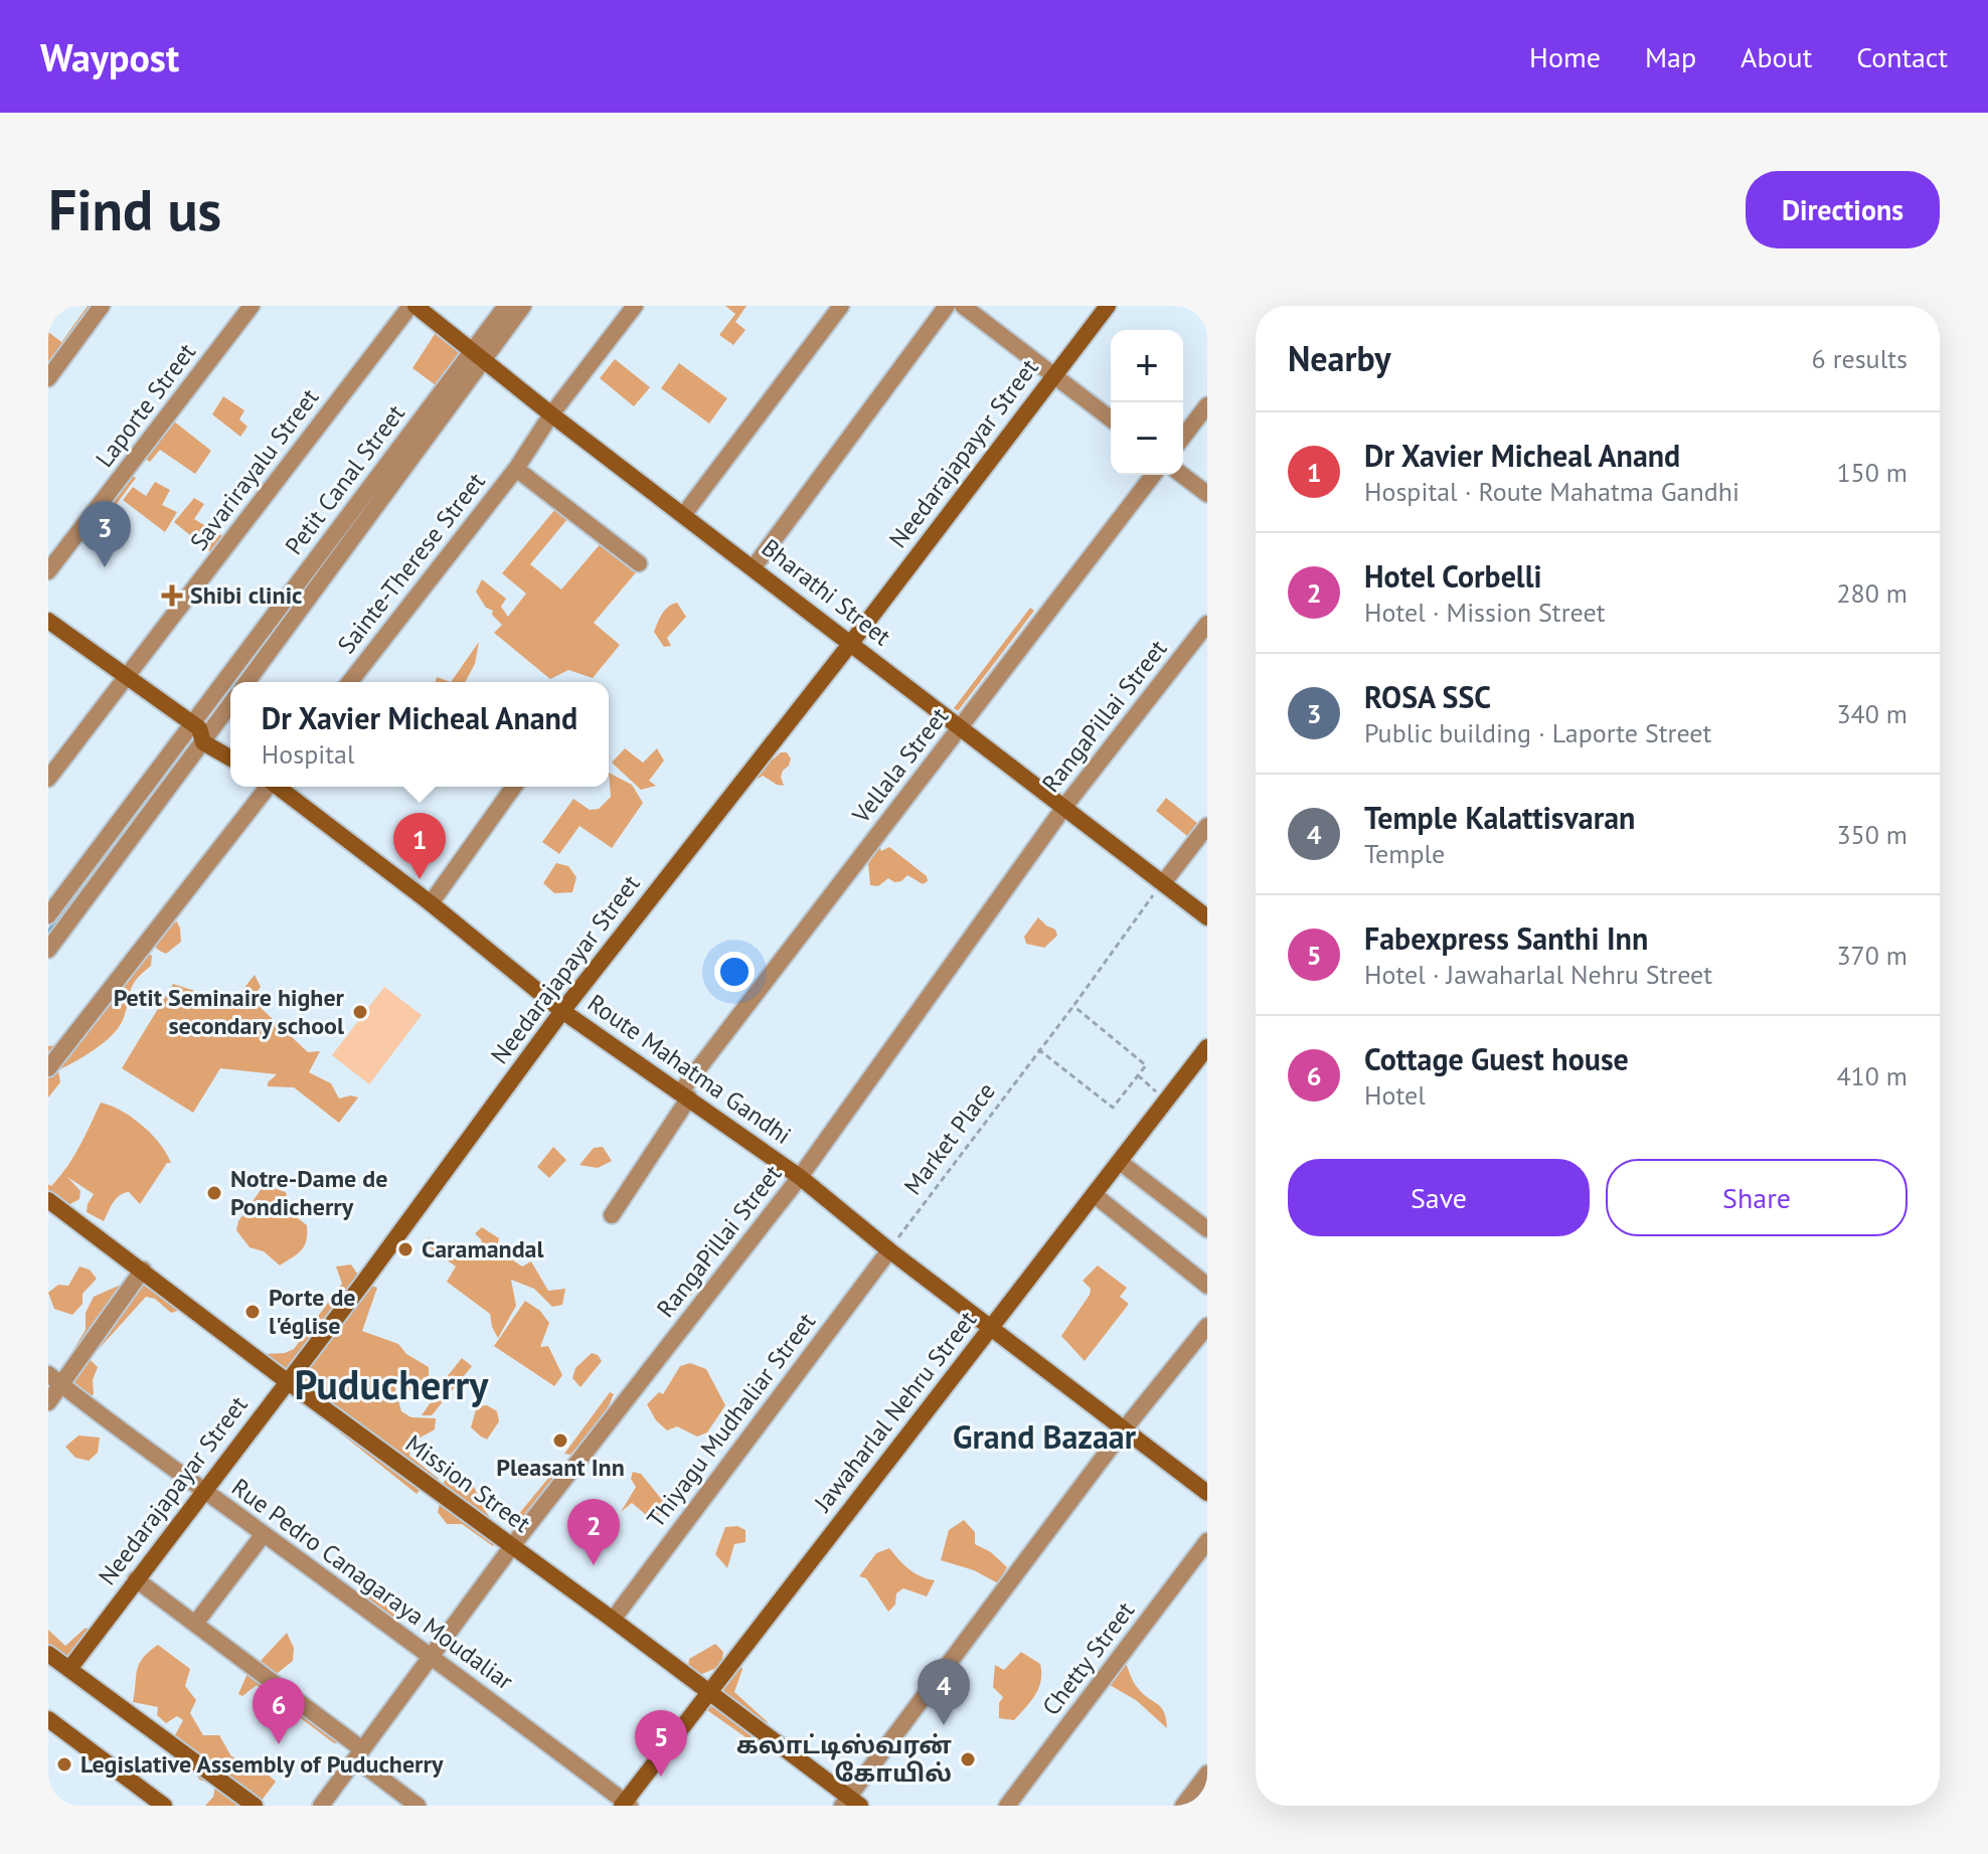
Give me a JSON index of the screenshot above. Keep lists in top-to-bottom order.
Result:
{
  "streets": {
    "street": [
      "Laporte Street",
      "Needarajapayar Street",
      "Savarirayalu Street",
      "Petit Canal Street",
      "Sainte-Therese Street",
      "Bharathi Street",
      "RangaPillai Street",
      "Vellala Street",
      "Route Mahatma Gandhi",
      "Jawaharlal Nehru Street",
      "Thiyagu Mudhaliar Street",
      "Mission Street",
      "Rue Pedro Canagaraya Moudaliar",
      "Chetty Street"
    ],
    "path": ["Market Place"]
  },
  "crossings": [
    ["Needarajapayar Street", "Bharathi Street"],
    ["Needarajapayar Street", "Route Mahatma Gandhi"],
    ["Needarajapayar Street", "Mission Street"],
    ["Needarajapayar Street", "Rue Pedro Canagaraya Moudaliar"],
    ["Savarirayalu Street", "Bharathi Street"],
    ["Petit Canal Street", "Bharathi Street"],
    ["Sainte-Therese Street", "Bharathi Street"],
    ["Bharathi Street", "RangaPillai Street"],
    ["Bharathi Street", "Vellala Street"],
    ["Bharathi Street", "Market Place"],
    ["RangaPillai Street", "Route Mahatma Gandhi"],
    ["RangaPillai Street", "Mission Street"],
    ["RangaPillai Street", "Rue Pedro Canagaraya Moudaliar"],
    ["Vellala Street", "Route Mahatma Gandhi"],
    ["Route Mahatma Gandhi", "Market Place"],
    ["Route Mahatma Gandhi", "Jawaharlal Nehru Street"],
    ["Route Mahatma Gandhi", "Thiyagu Mudhaliar Street"],
    ["Market Place", "Thiyagu Mudhaliar Street"],
    ["Jawaharlal Nehru Street", "Mission Street"],
    ["Jawaharlal Nehru Street", "Rue Pedro Canagaraya Moudaliar"],
    ["Thiyagu Mudhaliar Street", "Mission Street"]
  ],
  "districts": ["Puducherry", "Grand Bazaar"],
  "places": {
    "health": ["Shibi clinic"],
    "other": [
      "Petit Seminaire higher secondary school",
      "Notre-Dame de Pondicherry",
      "Caramandal",
      "Porte de l'église",
      "Pleasant Inn",
      "கலாட்டிஸ்வரன் கோயில்",
      "Legislative Assembly of Puducherry"
    ]
  },
  "page": {
    "header": "Waypost",
    "nav": [
      "Home",
      "Map",
      "About",
      "Contact"
    ],
    "buttons": [
      "Directions",
      ["Save", "Share"]
    ],
    "title": "Find us",
    "heading": ["Nearby", "6 results"],
    "map_buttons": ["+", "−"],
    "list": [
      {
        "mark": "1",
        "name": "Dr Xavier Micheal Anand",
        "note": "Hospital · Route Mahatma Gandhi",
        "value": "150 m"
      },
      {
        "mark": "2",
        "name": "Hotel Corbelli",
        "note": "Hotel · Mission Street",
        "value": "280 m"
      },
      {
        "mark": "3",
        "name": "ROSA SSC",
        "note": "Public building · Laporte Street",
        "value": "340 m"
      },
      {
        "mark": "4",
        "name": "Temple Kalattisvaran",
        "note": "Temple",
        "value": "350 m"
      },
      {
        "mark": "5",
        "name": "Fabexpress Santhi Inn",
        "note": "Hotel · Jawaharlal Nehru Street",
        "value": "370 m"
      },
      {
        "mark": "6",
        "name": "Cottage Guest house",
        "note": "Hotel",
        "value": "410 m"
      }
    ],
    "pins": [
      "3",
      "1",
      "2",
      "4",
      "6",
      "5"
    ],
    "popup": ["Dr Xavier Micheal Anand", "Hospital"]
  }
}
